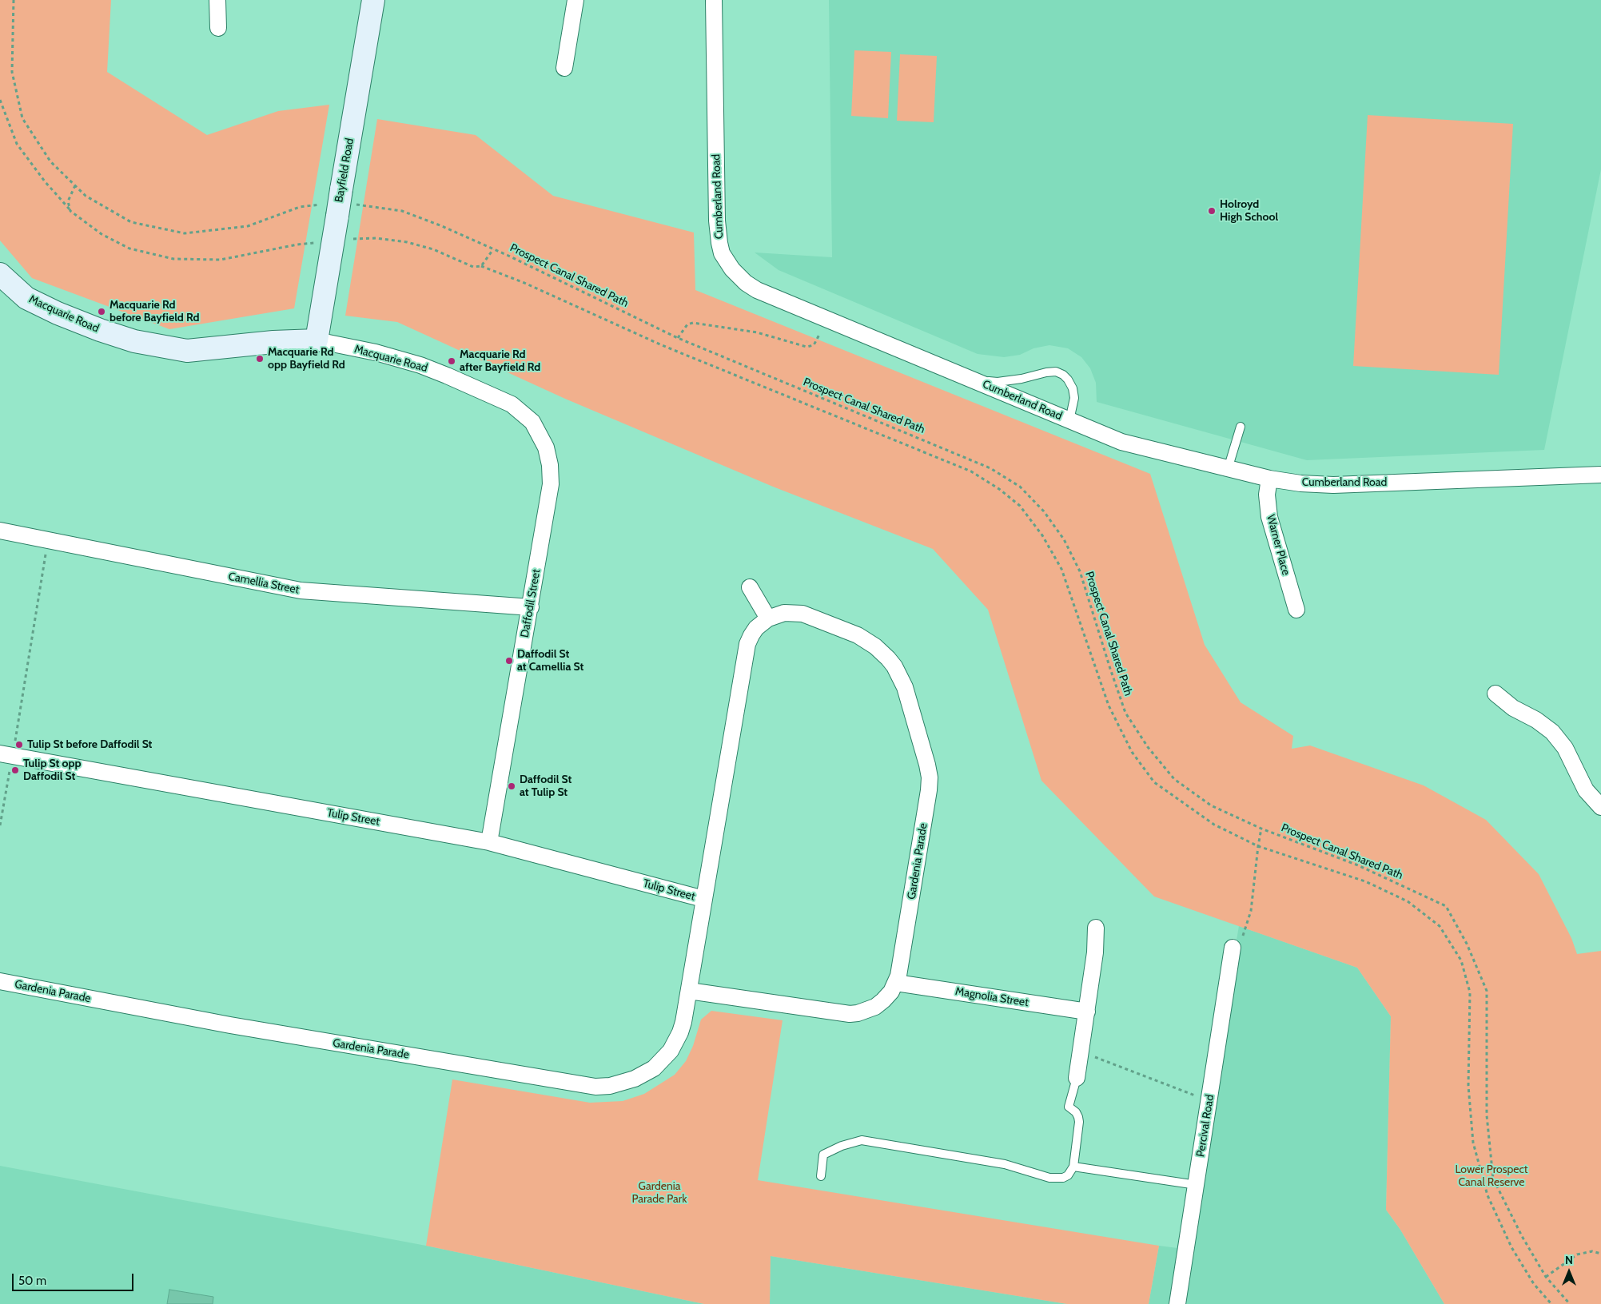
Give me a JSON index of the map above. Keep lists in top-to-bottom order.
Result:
{
  "streets": {
    "street": [
      "Bayfield Road",
      "Cumberland Road",
      "Macquarie Road",
      "Warner Place",
      "Camellia Street",
      "Daffodil Street",
      "Tulip Street",
      "Gardenia Parade",
      "Magnolia Street",
      "Percival Road"
    ],
    "path": ["Prospect Canal Shared Path"]
  },
  "crossings": [
    ["Bayfield Road", "Macquarie Road"],
    ["Cumberland Road", "Warner Place"],
    ["Macquarie Road", "Daffodil Street"],
    ["Camellia Street", "Daffodil Street"],
    ["Daffodil Street", "Tulip Street"],
    ["Tulip Street", "Gardenia Parade"],
    ["Gardenia Parade", "Magnolia Street"]
  ],
  "parks": ["Lower Prospect Canal Reserve", "Gardenia Parade Park"],
  "places": [
    "Holroyd High School",
    "Macquarie Rd before Bayfield Rd",
    "Macquarie Rd opp Bayfield Rd",
    "Macquarie Rd after Bayfield Rd",
    "Daffodil St at Camellia St",
    "Tulip St before Daffodil St",
    "Tulip St opp Daffodil St",
    "Daffodil St at Tulip St"
  ],
  "scale_bar": "50 m",
  "north": "top"
}
